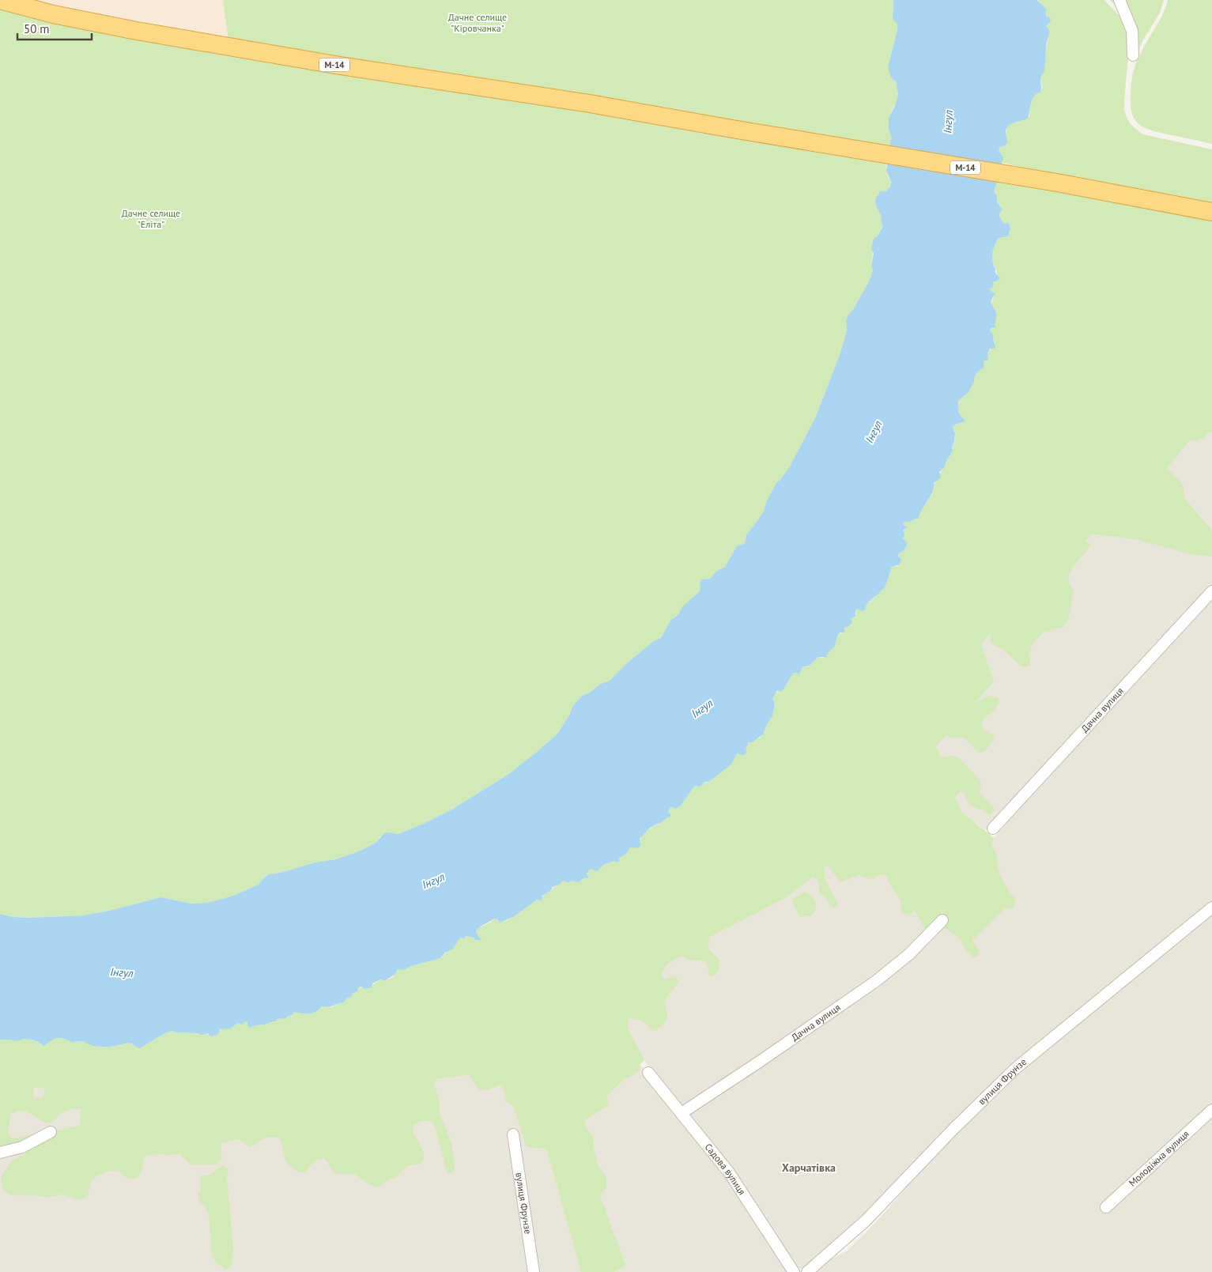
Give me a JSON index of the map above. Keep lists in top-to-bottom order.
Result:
{
  "streets": {
    "highway": ["М-14"],
    "street": [
      "Дачна вулиця",
      "вулиця Фрунзе",
      "Молодіжна вулиця",
      "Садова вулиця"
    ]
  },
  "crossings": [
    ["Дачна вулиця", "Садова вулиця"]
  ],
  "districts": ["Харчатівка"],
  "water": ["Інгул"],
  "parks": ["Дачне селище \"Кіровчанка\"", "Дачне селище \"Еліта\""],
  "scale_bar": "50 m"
}
